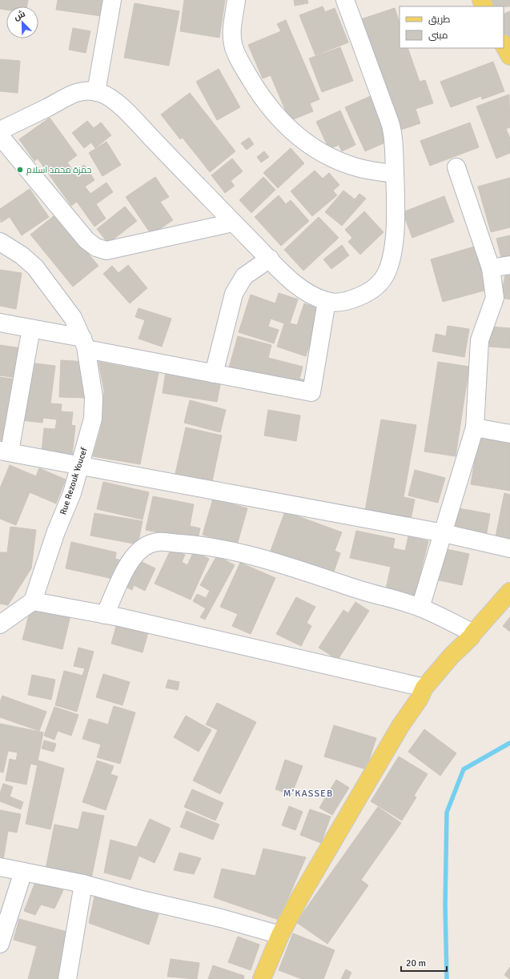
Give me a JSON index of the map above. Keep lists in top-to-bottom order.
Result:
{
  "streets": {
    "street": ["Rue Rezouk Youcef"]
  },
  "districts": ["M’KASSEB"],
  "places": ["حمزة محمد اسلام"],
  "legend": ["طريق", "مبنى"],
  "scale_bar": "20 m",
  "north": "top left"
}
